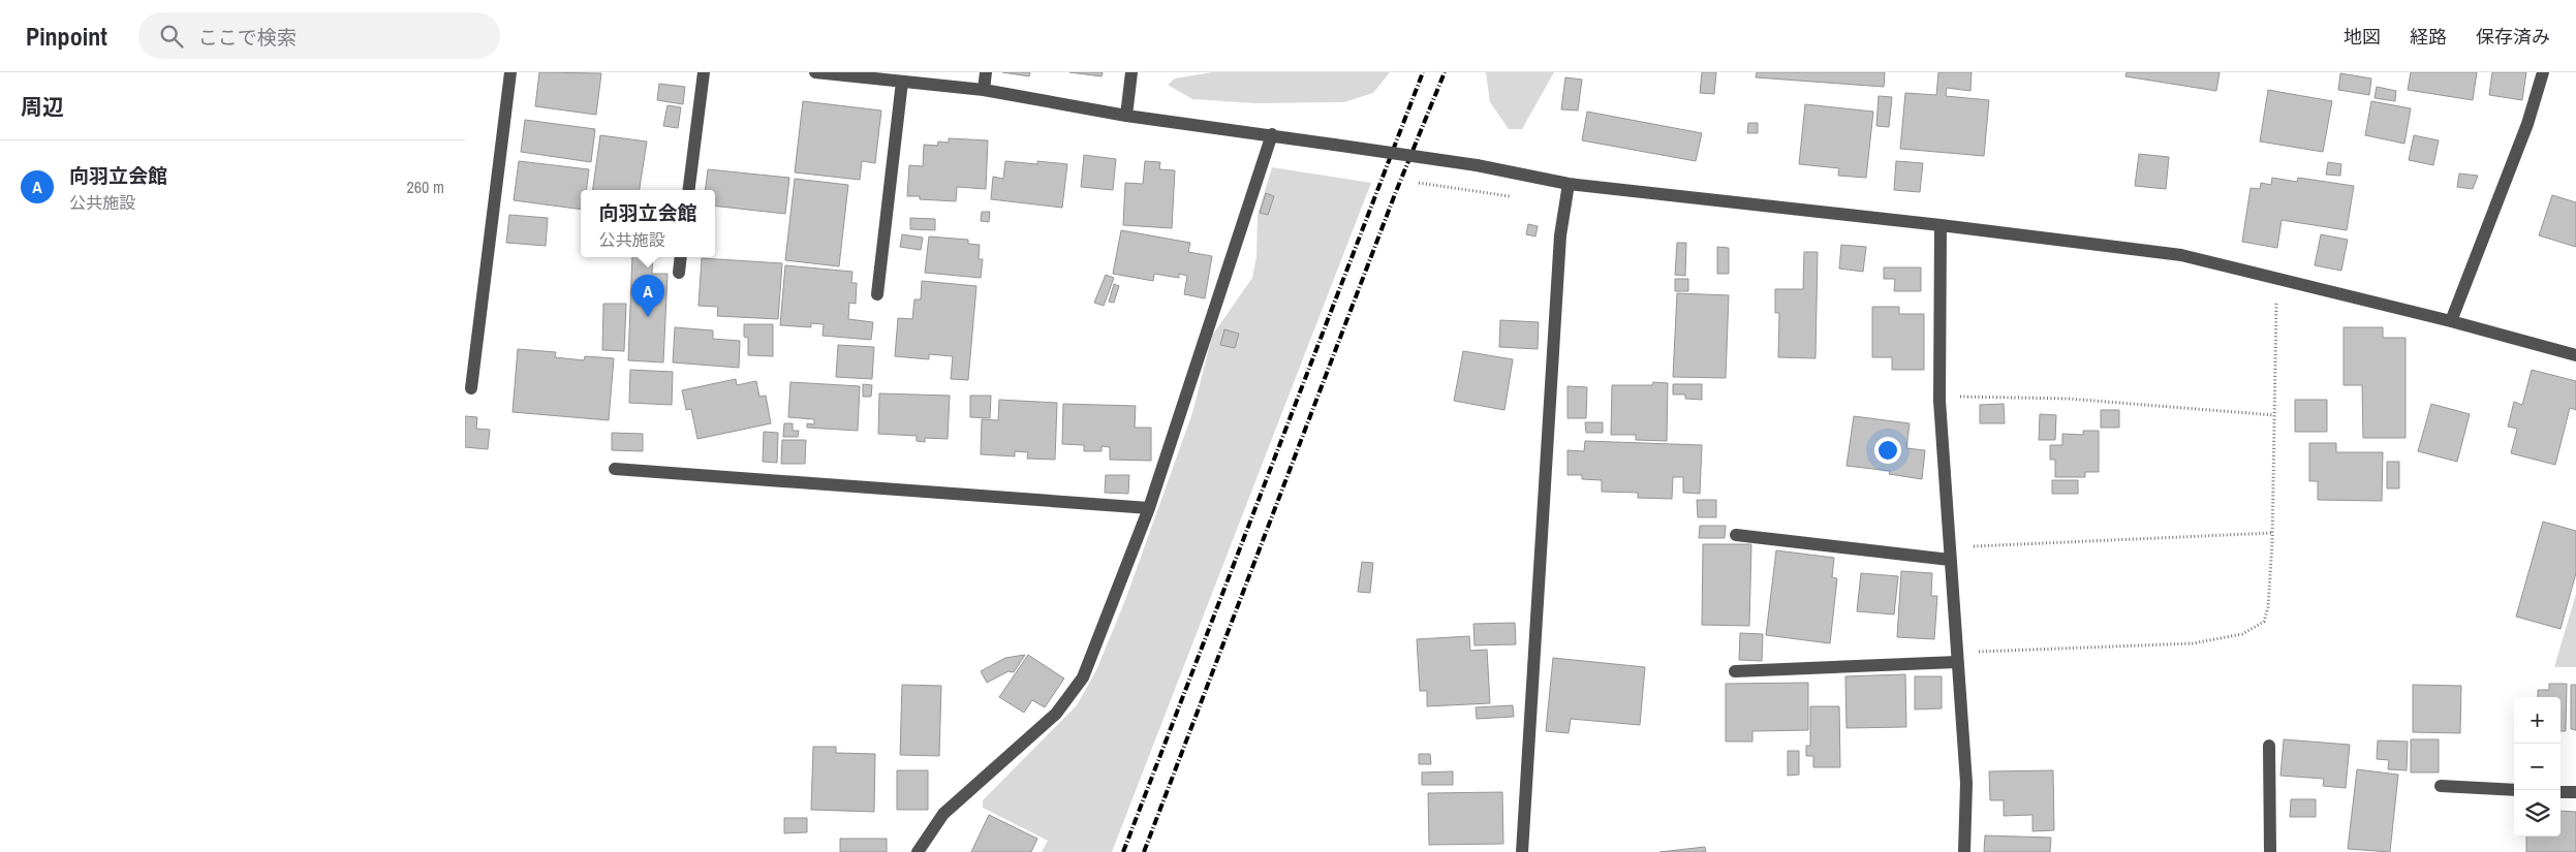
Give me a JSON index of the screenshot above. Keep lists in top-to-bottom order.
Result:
{
  "page": {
    "header": "Pinpoint",
    "search": "ここで検索",
    "nav": ["地図", "経路", "保存済み"],
    "heading": "周辺",
    "list": [
      {
        "mark": "A",
        "name": "向羽立会館",
        "note": "公共施設",
        "value": "260 m"
      }
    ],
    "popup": ["向羽立会館", "公共施設"],
    "pins": "A",
    "map_buttons": ["+", "−"]
  }
}
